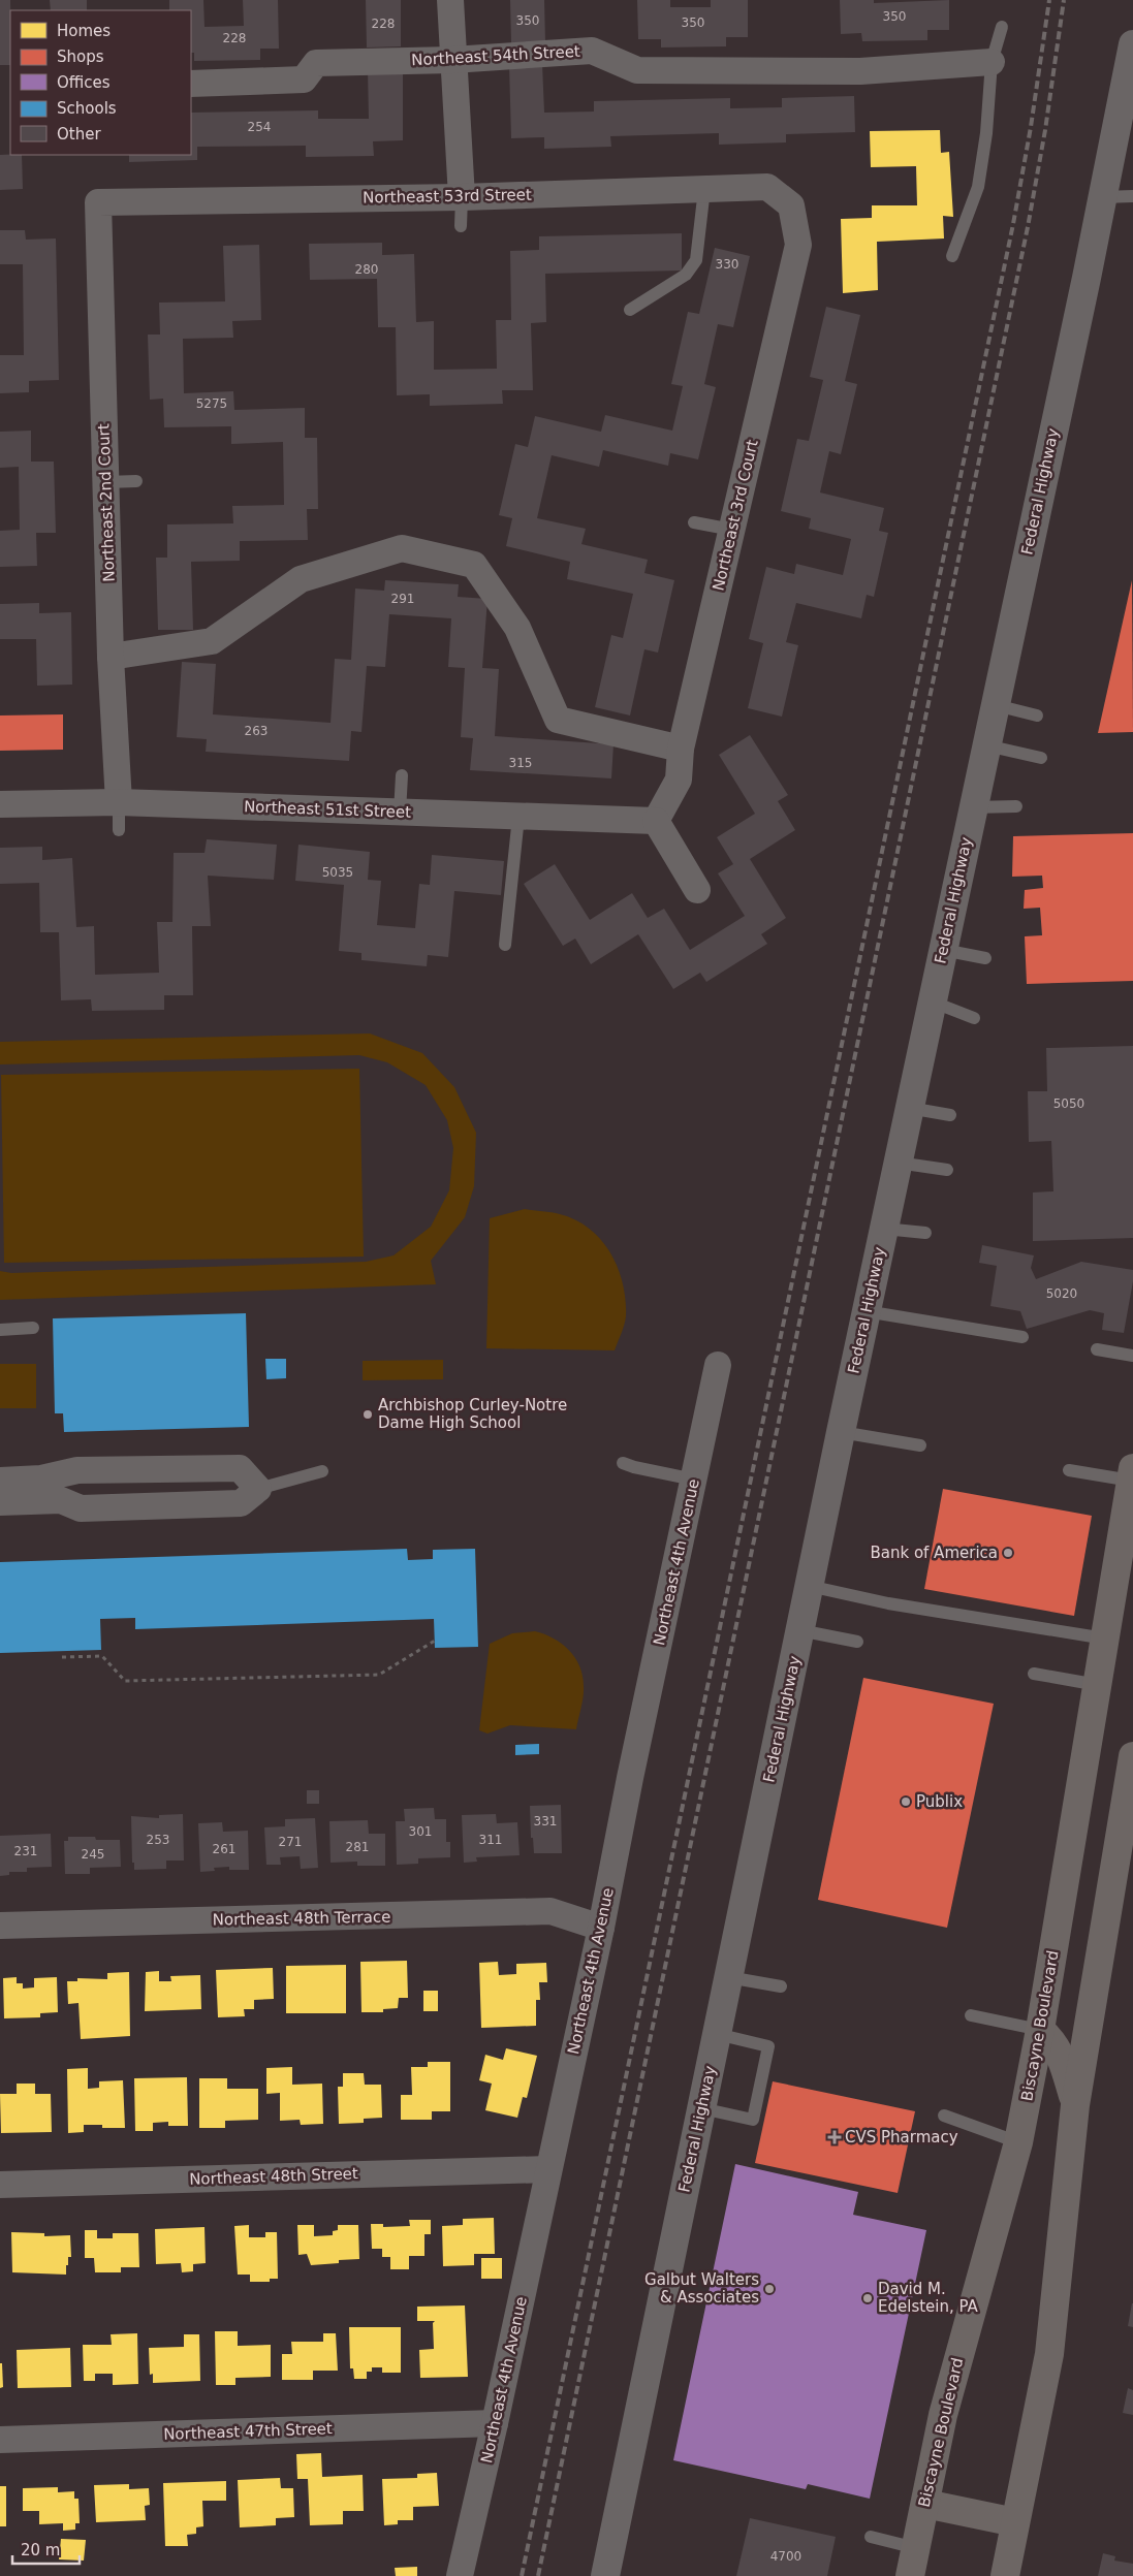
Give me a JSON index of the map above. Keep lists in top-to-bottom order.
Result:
{
  "streets": {
    "main road": ["Biscayne Boulevard"],
    "street": [
      "Northeast 54th Street",
      "Northeast 53rd Street",
      "Federal Highway",
      "Northeast 2nd Court",
      "Northeast 3rd Court",
      "Northeast 51st Street",
      "Northeast 4th Avenue",
      "Northeast 48th Terrace",
      "Northeast 48th Street",
      "Northeast 47th Street"
    ]
  },
  "crossings": [
    ["Northeast 53rd Street", "Northeast 2nd Court"],
    ["Northeast 53rd Street", "Northeast 3rd Court"],
    ["Northeast 2nd Court", "Northeast 51st Street"],
    ["Northeast 3rd Court", "Northeast 51st Street"],
    ["Northeast 4th Avenue", "Northeast 48th Terrace"],
    ["Northeast 4th Avenue", "Northeast 48th Street"],
    ["Northeast 4th Avenue", "Northeast 47th Street"]
  ],
  "places": {
    "other": [
      "Archbishop Curley-Notre Dame High School",
      "Bank of America",
      "Publix",
      "Galbut Walters & Associates",
      "David M. Edelstein, PA"
    ],
    "health": ["CVS Pharmacy"]
  },
  "house_numbers": [
    "350",
    "350",
    "350",
    "228",
    "228",
    "254",
    "330",
    "280",
    "5275",
    "291",
    "263",
    "315",
    "5035",
    "5050",
    "5020",
    "331",
    "301",
    "253",
    "311",
    "271",
    "281",
    "261",
    "231",
    "245",
    "4700"
  ],
  "legend": [
    "Homes",
    "Shops",
    "Offices",
    "Schools",
    "Other"
  ],
  "scale_bar": "20 m"
}
